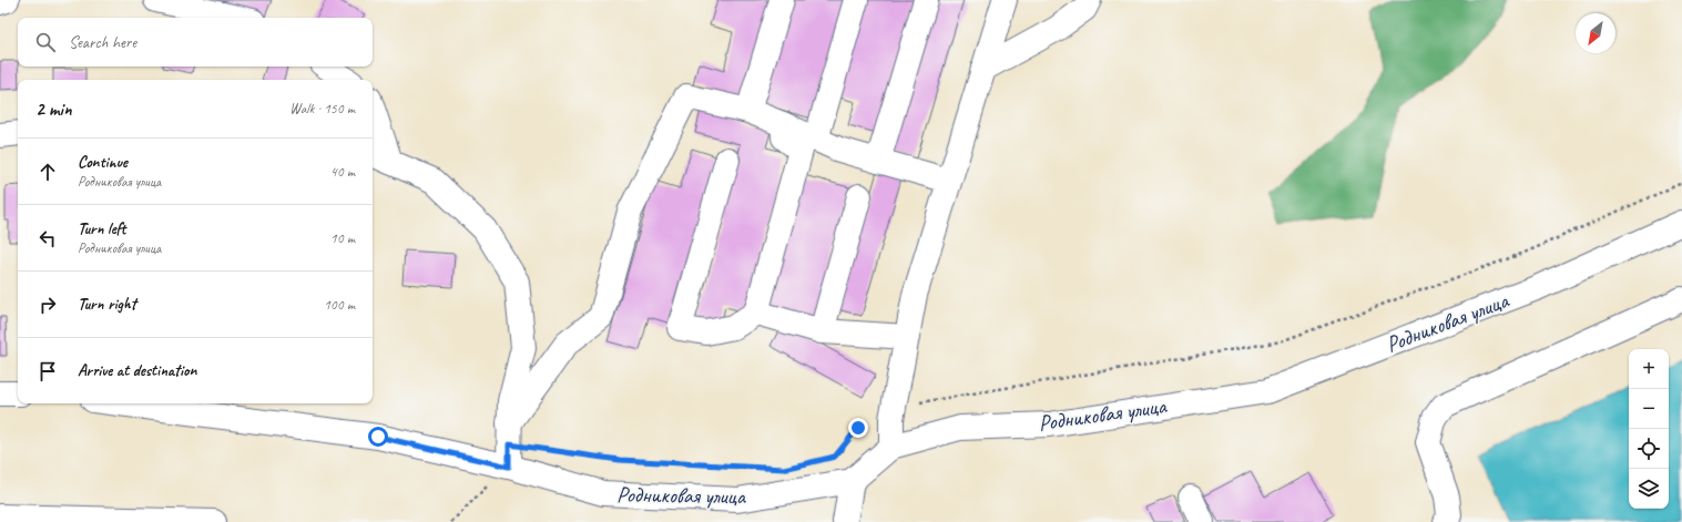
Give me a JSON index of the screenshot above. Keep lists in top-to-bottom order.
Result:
{
  "streets": {
    "street": ["Родниковая улица"]
  },
  "north": "bottom left",
  "page": {
    "search": "Search here",
    "heading": ["2 min", "Walk · 150 m"],
    "list": [
      ["Continue", "Родниковая улица", "40 m"],
      ["Turn left", "Родниковая улица", "10 m"],
      ["Turn right", "100 m"],
      "Arrive at destination"
    ],
    "map_buttons": ["+", "−"]
  }
}
